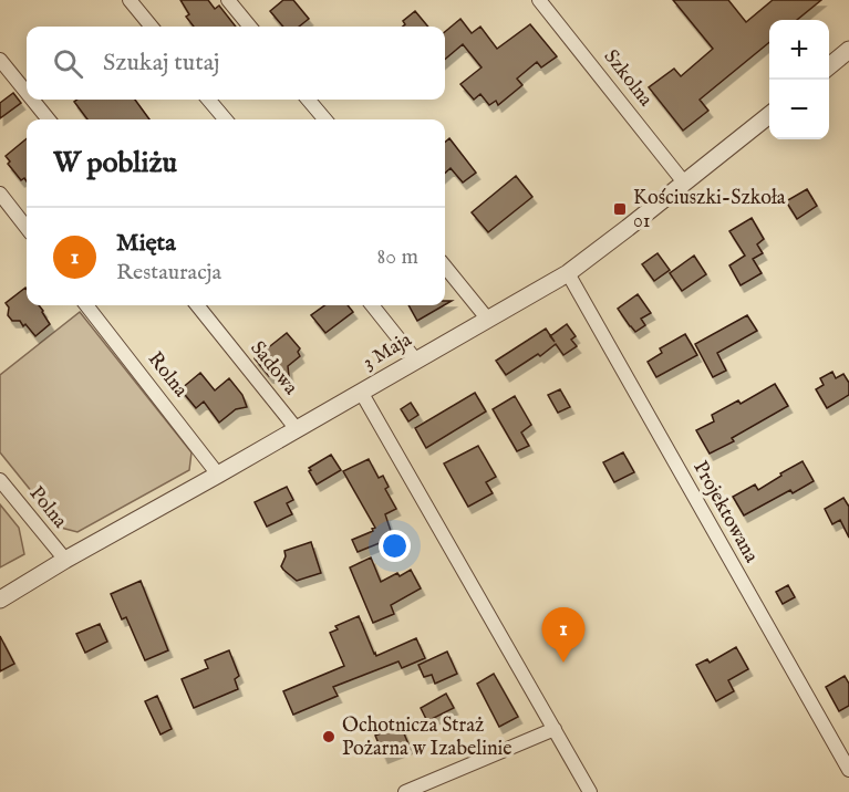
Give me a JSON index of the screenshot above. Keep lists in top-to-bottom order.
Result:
{
  "streets": {
    "street": [
      "Szkolna",
      "3 Maja",
      "Sadowa",
      "Rolna",
      "Polna",
      "Projektowana"
    ]
  },
  "crossings": [
    ["Szkolna", "3 Maja"],
    ["3 Maja", "Sadowa"],
    ["3 Maja", "Rolna"],
    ["3 Maja", "Polna"],
    ["3 Maja", "Projektowana"]
  ],
  "places": {
    "transit": ["Kościuszki-Szkoła 01"],
    "other": ["Ochotnicza Straż Pożarna w Izabelinie"]
  },
  "page": {
    "map_buttons": ["+", "−"],
    "search": "Szukaj tutaj",
    "heading": "W pobliżu",
    "list": [
      {
        "mark": "1",
        "name": "Mięta",
        "note": "Restauracja",
        "value": "80 m"
      }
    ],
    "pins": "1"
  }
}
